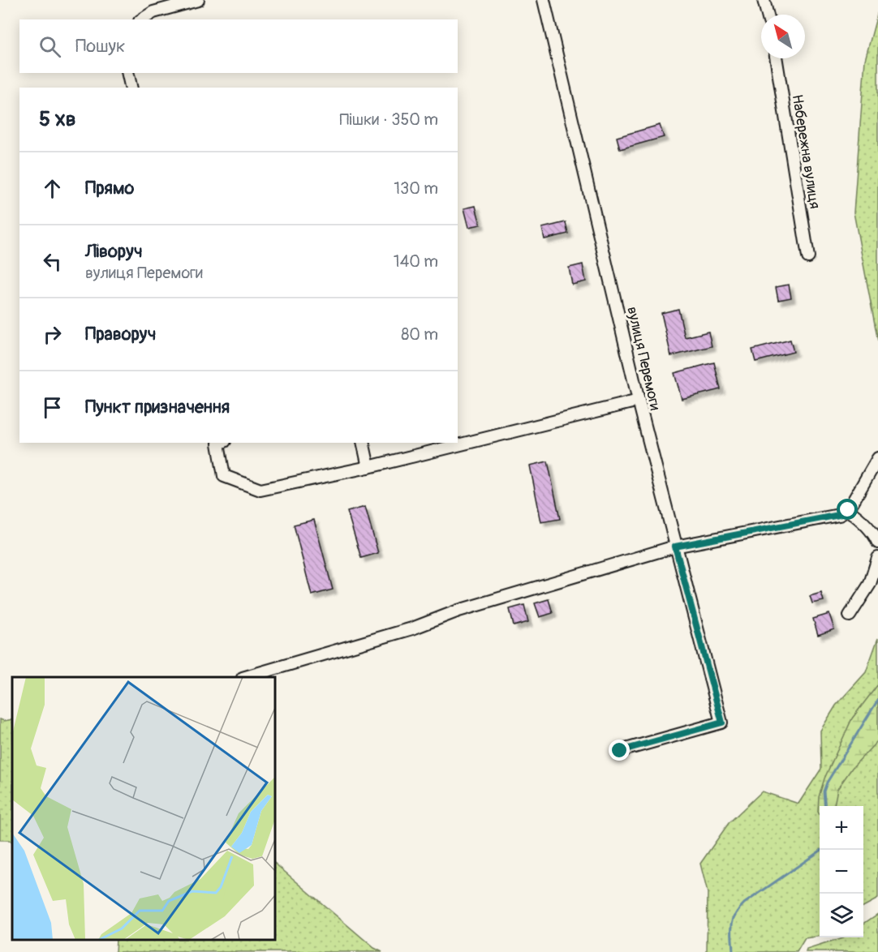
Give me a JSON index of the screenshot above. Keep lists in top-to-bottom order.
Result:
{
  "streets": {
    "street": ["Набережна вулиця", "вулиця Перемоги"]
  },
  "north": "top left",
  "page": {
    "search": "Пошук",
    "heading": ["5 хв", "Пішки · 350 m"],
    "list": [
      ["Прямо", "130 m"],
      ["Ліворуч", "вулиця Перемоги", "140 m"],
      ["Праворуч", "80 m"],
      "Пункт призначення"
    ],
    "map_buttons": ["+", "−"]
  }
}
